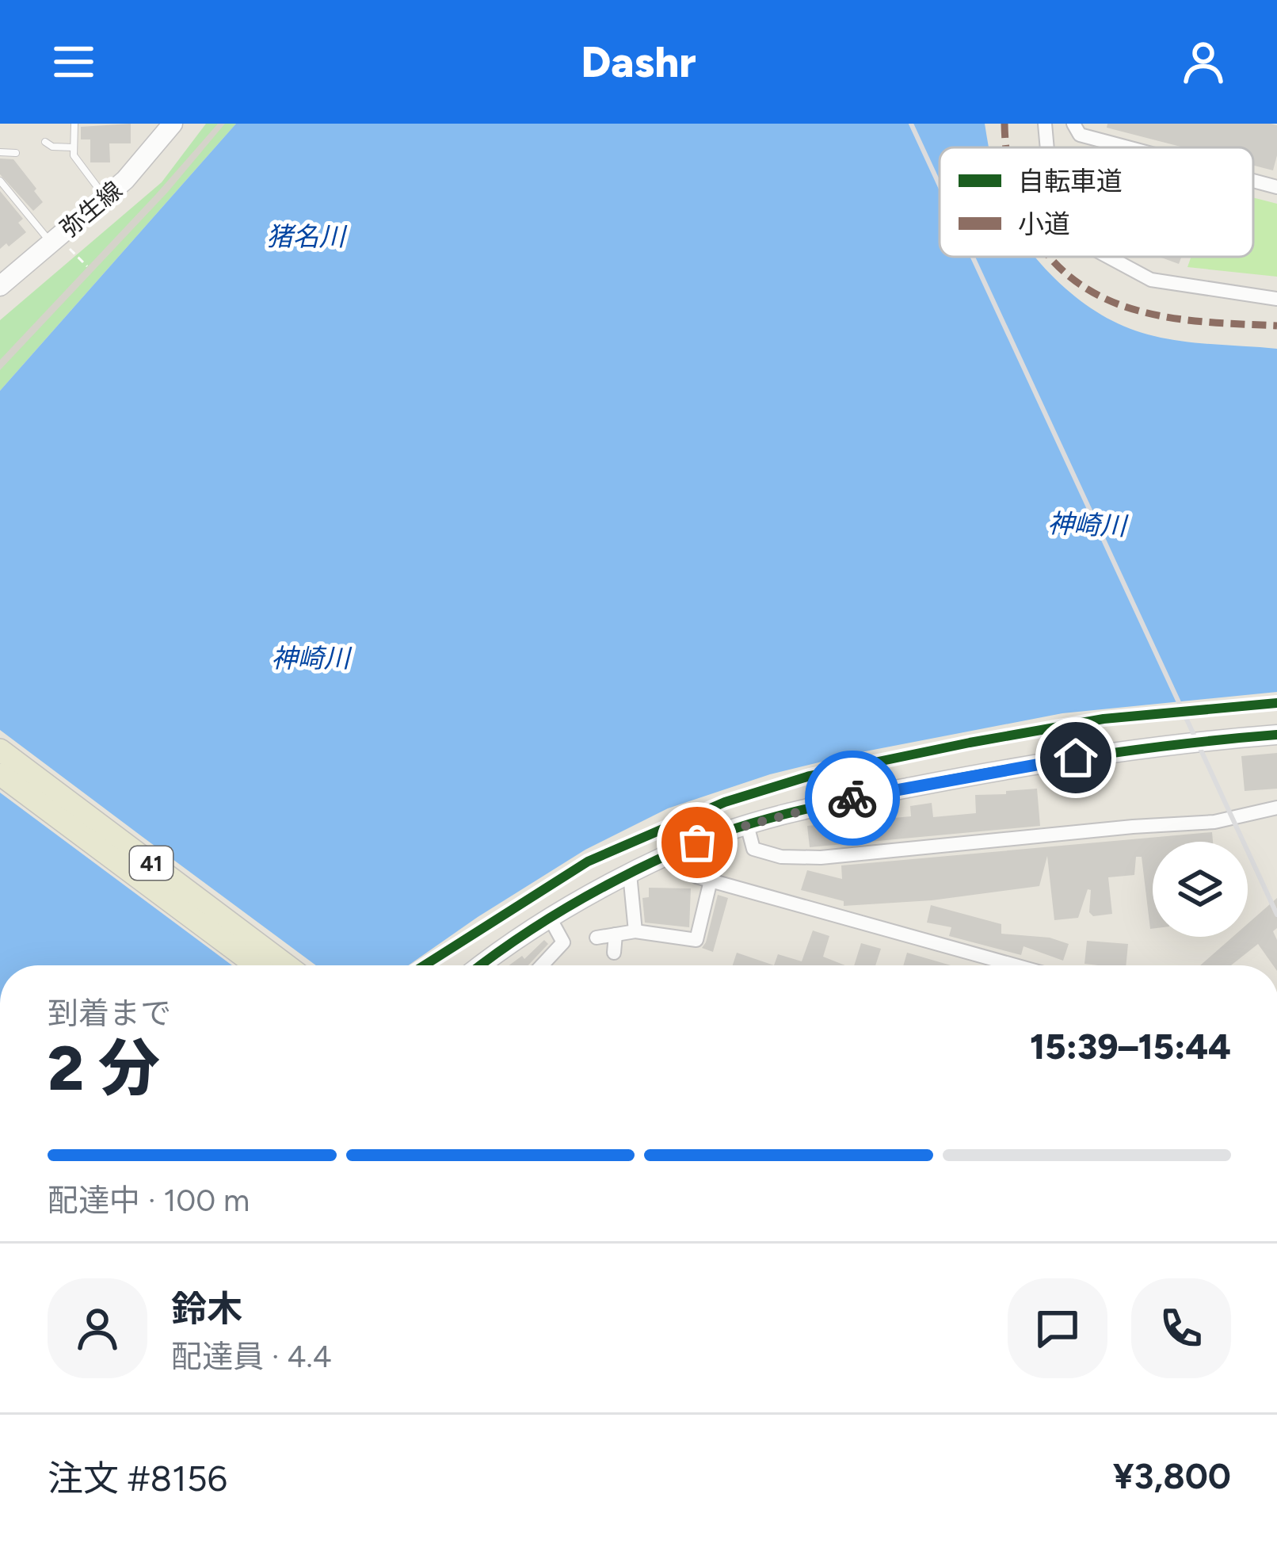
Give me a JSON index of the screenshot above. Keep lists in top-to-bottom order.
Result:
{
  "streets": {
    "main road": ["41"],
    "street": ["弥生線"]
  },
  "water": ["猪名川", "神崎川"],
  "legend": ["自転車道", "小道"],
  "page": {
    "header": "Dashr",
    "heading": ["2 分", "到着まで", "15:39–15:44"],
    "panel": [
      "鈴木",
      "配達員 · 4.4",
      "注文 #8156",
      "¥3,800"
    ],
    "bar": "配達中 · 100 m"
  }
}
